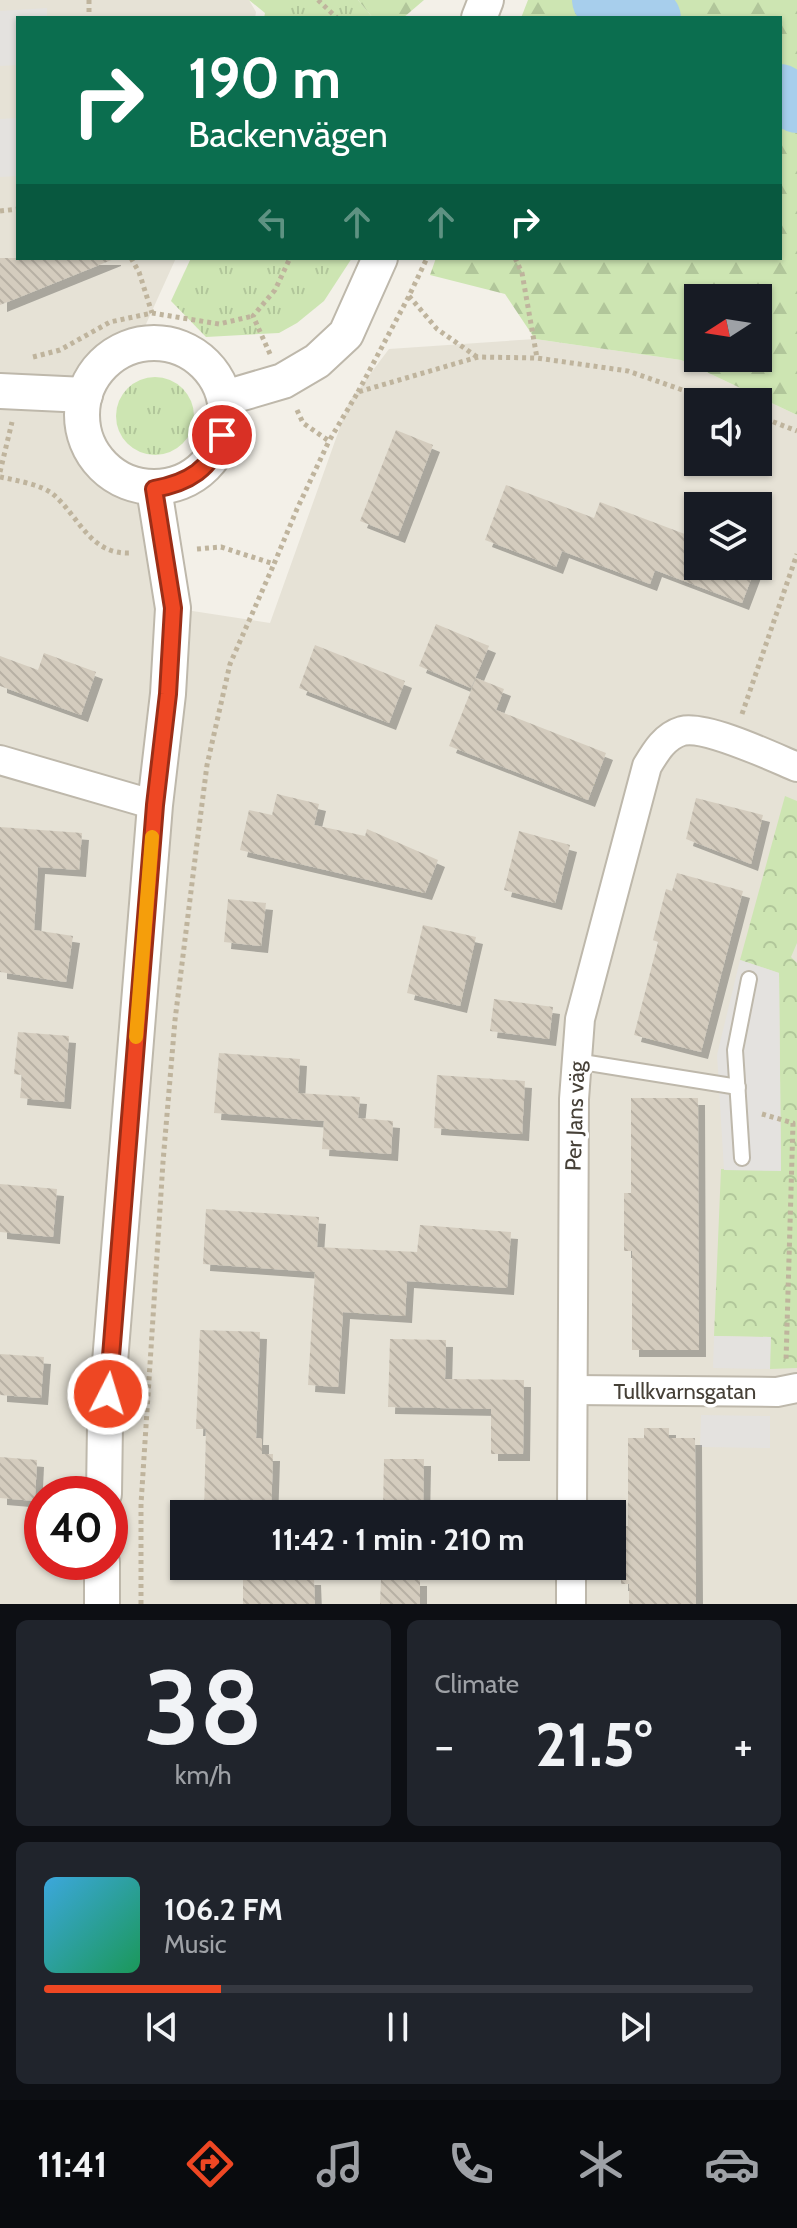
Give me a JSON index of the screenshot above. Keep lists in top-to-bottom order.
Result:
{
  "streets": {
    "street": ["Per Jans väg", "Tullkvarnsgatan"]
  },
  "crossings": [
    ["Per Jans väg", "Tullkvarnsgatan"]
  ],
  "north": "left",
  "page": {
    "turn": ["190 m", "Backenvägen"],
    "limit": "40",
    "trip": "11:42 · 1 min · 210 m",
    "tile": [
      ["38", "km/h"],
      "Climate"
    ],
    "heat": ["−", "21.5°", "+"],
    "song": ["106.2 FM", "Music"],
    "tabs": "11:41"
  }
}
